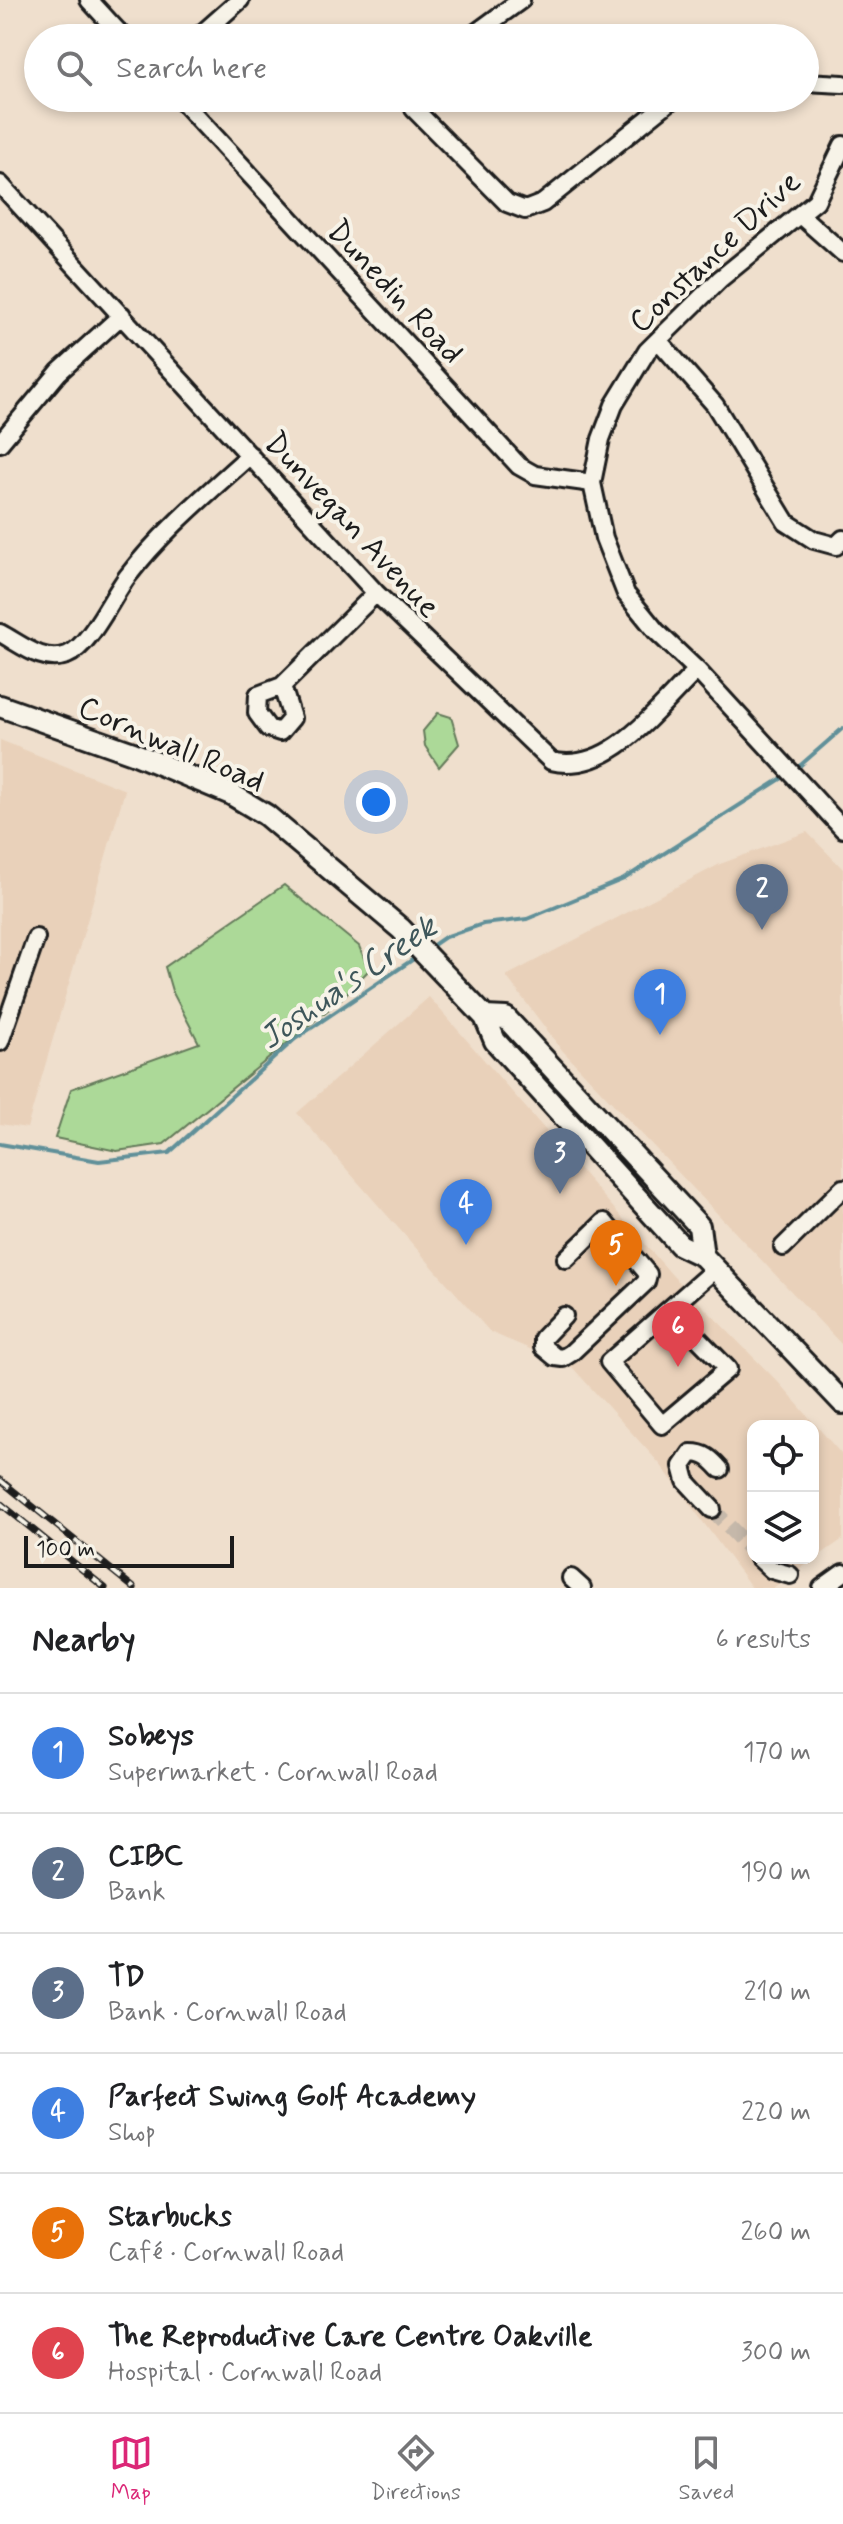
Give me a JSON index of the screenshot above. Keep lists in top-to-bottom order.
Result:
{
  "streets": {
    "main road": ["Cornwall Road"],
    "street": ["Constance Drive", "Dunedin Road", "Dunvegan Avenue"]
  },
  "crossings": [
    ["Constance Drive", "Dunedin Road"],
    ["Constance Drive", "Dunvegan Avenue"]
  ],
  "water": ["Joshua's Creek"],
  "scale_bar": "100 m",
  "page": {
    "search": "Search here",
    "pins": [
      "2",
      "1",
      "3",
      "4",
      "5",
      "6"
    ],
    "scale": "100 m",
    "heading": ["Nearby", "6 results"],
    "list": [
      {
        "mark": "1",
        "name": "Sobeys",
        "note": "Supermarket · Cornwall Road",
        "value": "170 m"
      },
      {
        "mark": "2",
        "name": "CIBC",
        "note": "Bank",
        "value": "190 m"
      },
      {
        "mark": "3",
        "name": "TD",
        "note": "Bank · Cornwall Road",
        "value": "210 m"
      },
      {
        "mark": "4",
        "name": "Parfect Swing Golf Academy",
        "note": "Shop",
        "value": "220 m"
      },
      {
        "mark": "5",
        "name": "Starbucks",
        "note": "Café · Cornwall Road",
        "value": "260 m"
      },
      {
        "mark": "6",
        "name": "The Reproductive Care Centre Oakville",
        "note": "Hospital · Cornwall Road",
        "value": "300 m"
      }
    ],
    "nav": ["Map", "Directions", "Saved"]
  }
}
